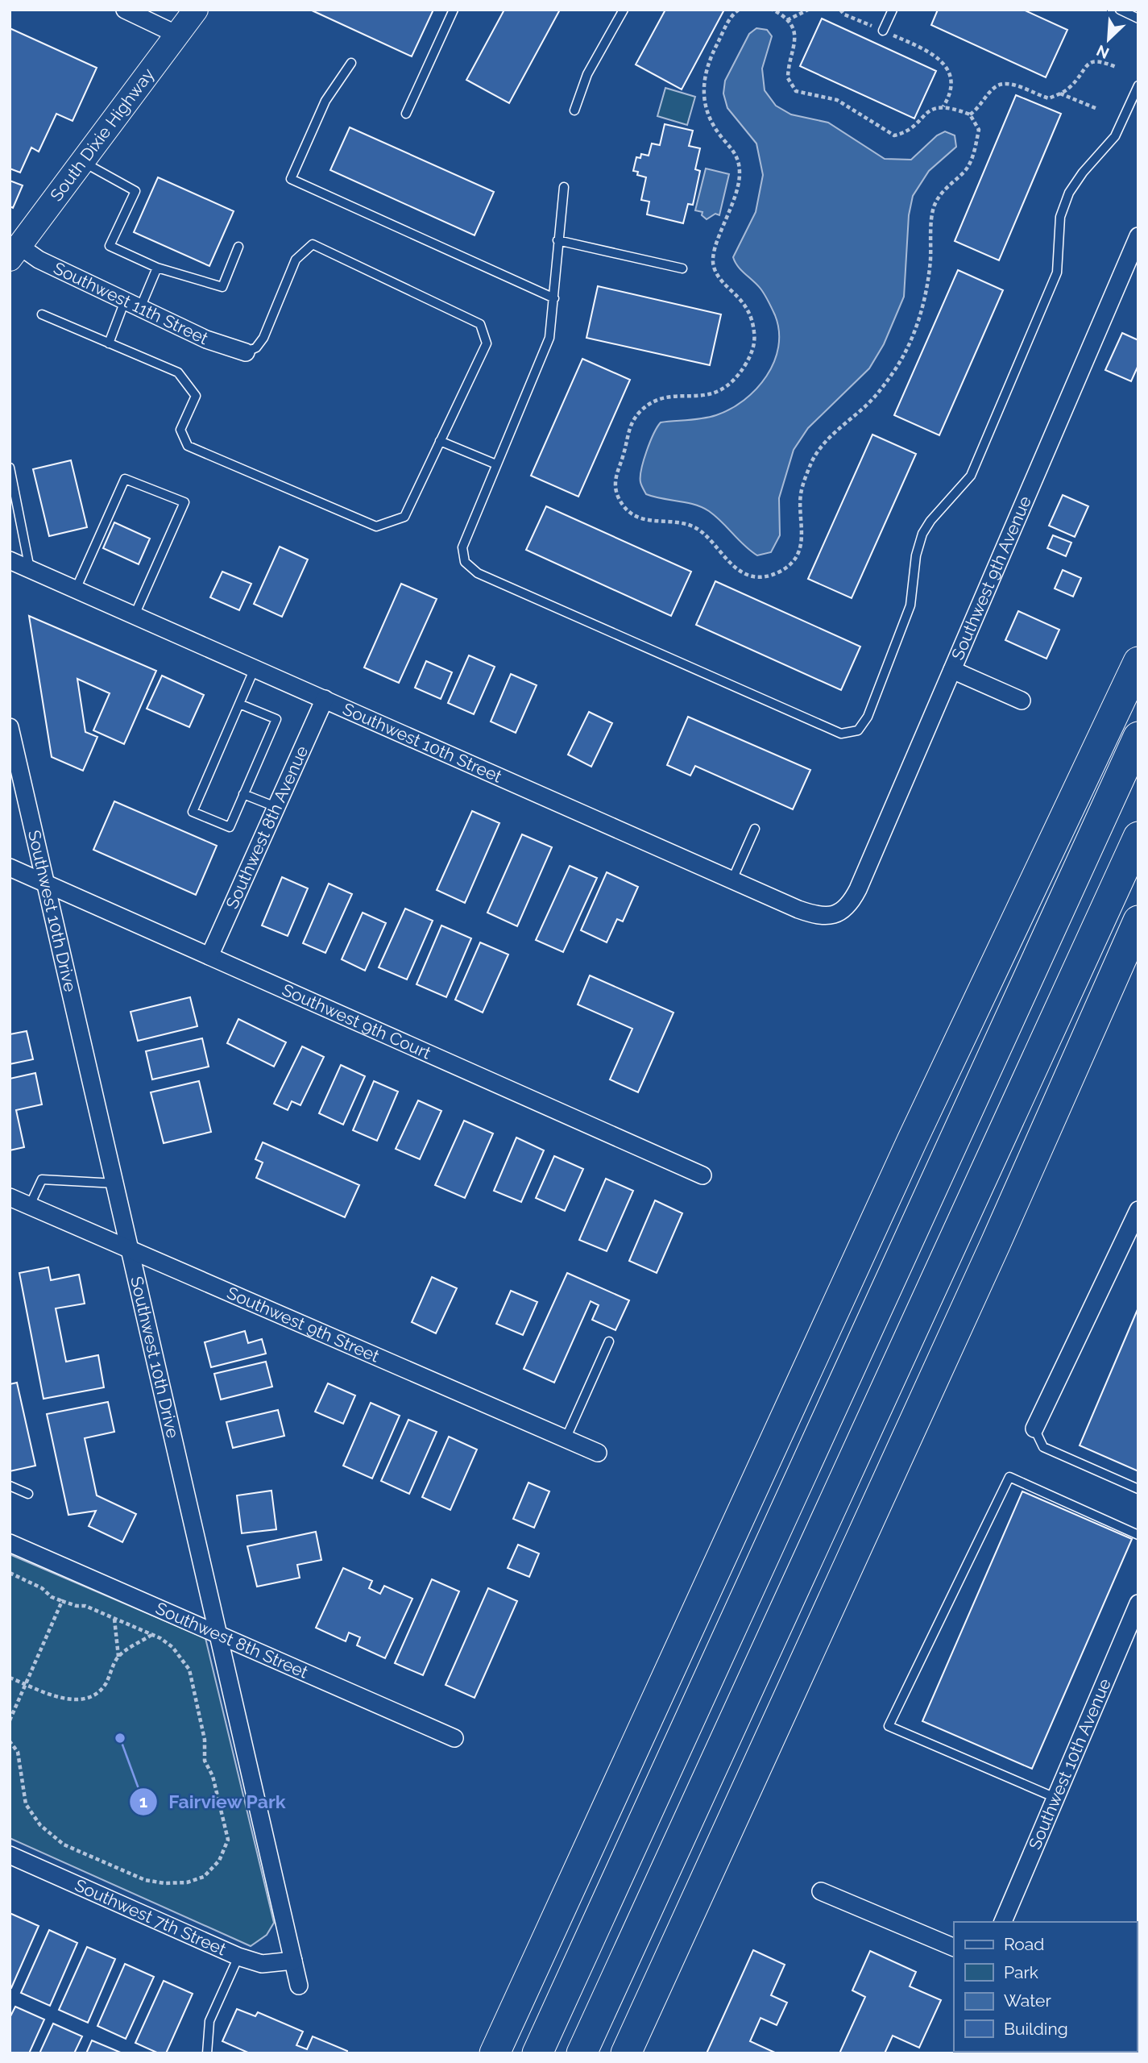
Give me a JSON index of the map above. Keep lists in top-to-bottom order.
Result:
{
  "streets": {
    "main road": ["South Dixie Highway"],
    "street": [
      "Southwest 11th Street",
      "Southwest 9th Avenue",
      "Southwest 10th Street",
      "Southwest 8th Avenue",
      "Southwest 10th Drive",
      "Southwest 9th Court",
      "Southwest 9th Street",
      "Southwest 8th Street",
      "Southwest 10th Avenue",
      "Southwest 7th Street"
    ]
  },
  "crossings": [
    ["South Dixie Highway", "Southwest 11th Street"],
    ["Southwest 9th Avenue", "Southwest 10th Street"],
    ["Southwest 10th Street", "Southwest 8th Avenue"],
    ["Southwest 8th Avenue", "Southwest 9th Court"],
    ["Southwest 10th Drive", "Southwest 9th Court"],
    ["Southwest 10th Drive", "Southwest 9th Street"],
    ["Southwest 10th Drive", "Southwest 8th Street"],
    ["Southwest 10th Drive", "Southwest 7th Street"]
  ],
  "places": ["Fairview Park"],
  "legend": [
    "Road",
    "Park",
    "Water",
    "Building"
  ],
  "north": "bottom left"
}
